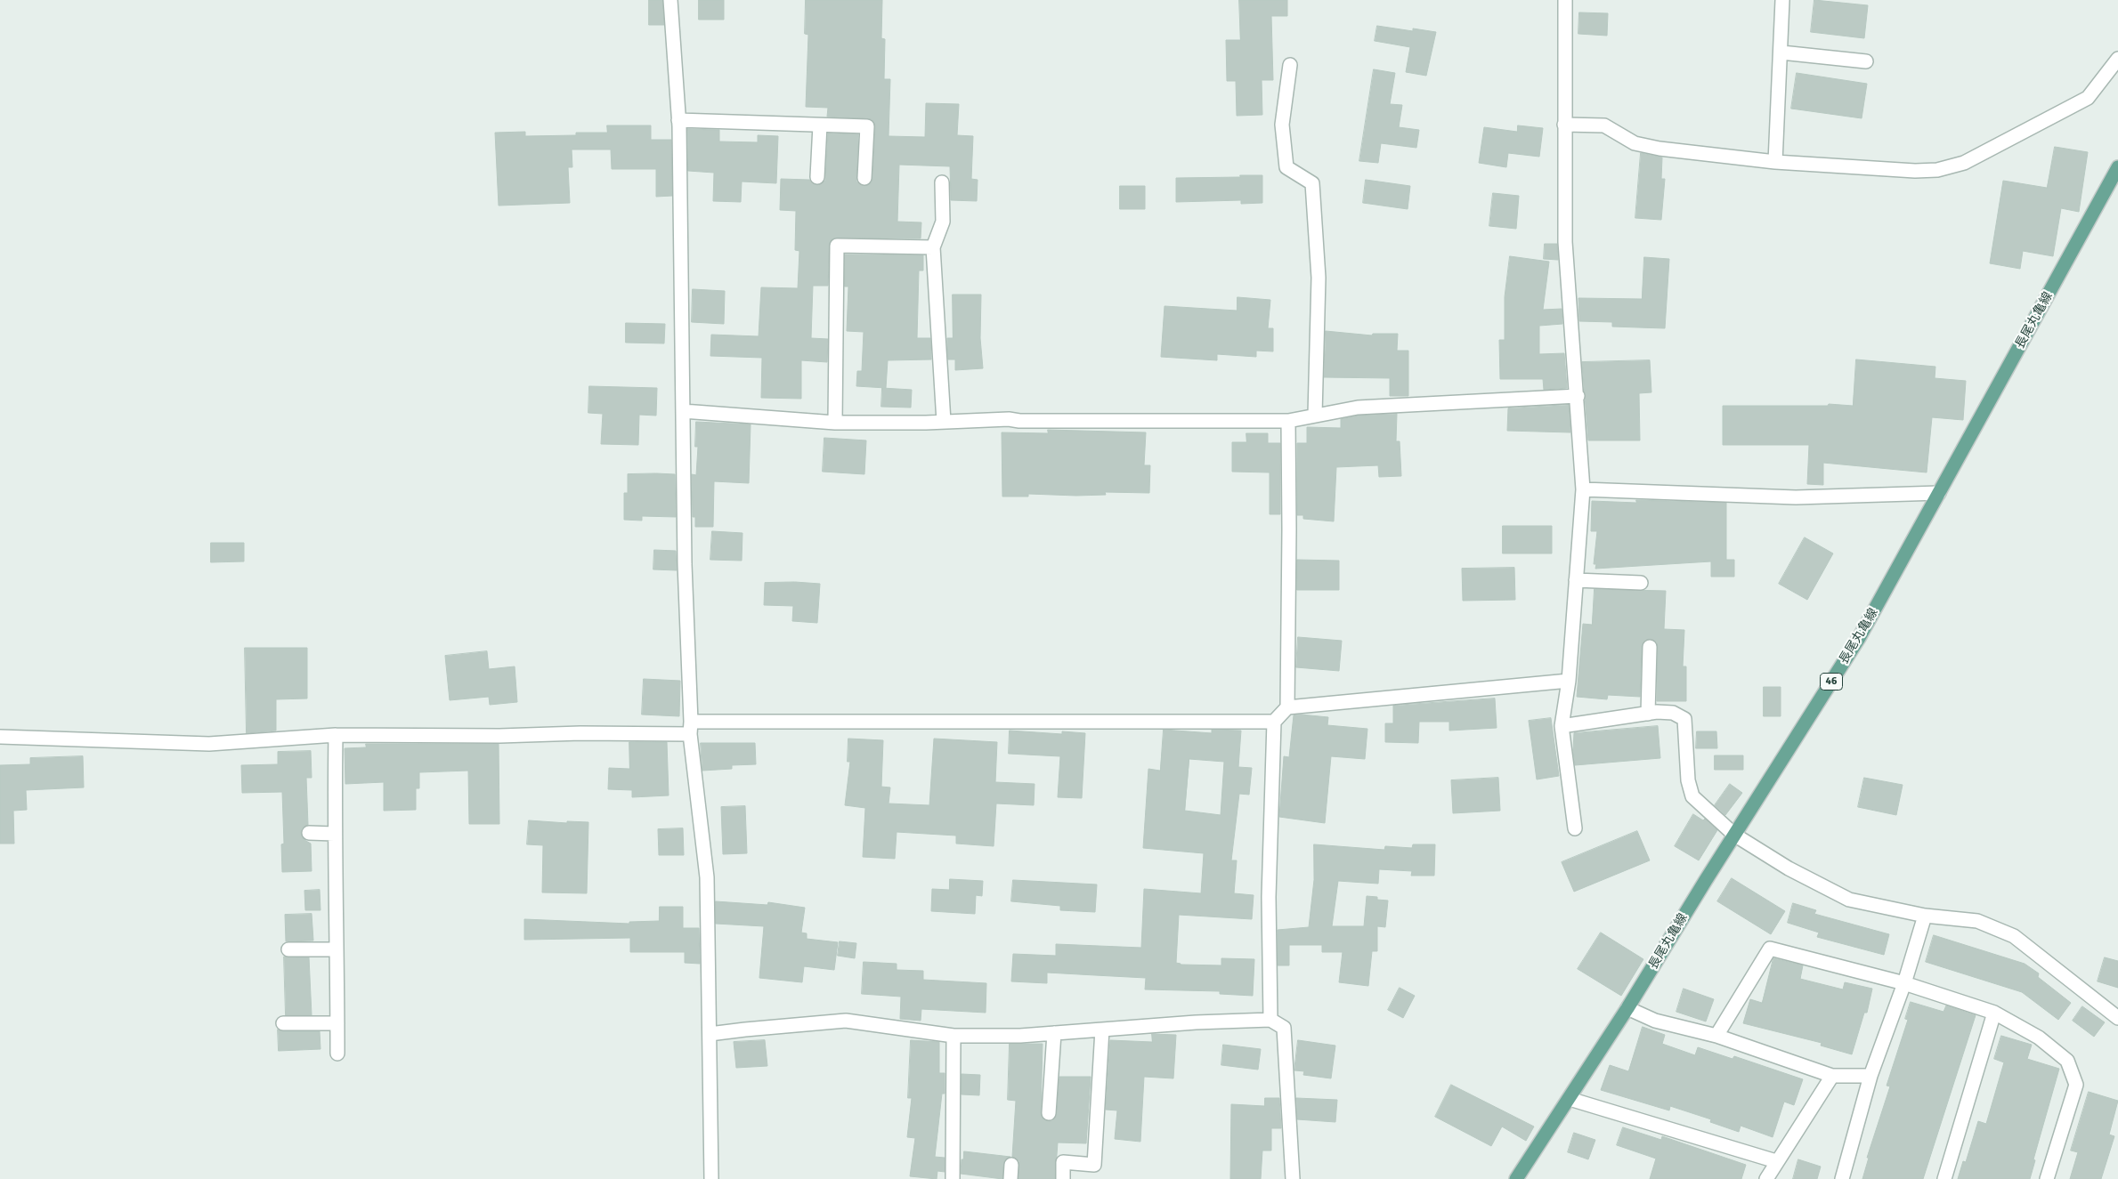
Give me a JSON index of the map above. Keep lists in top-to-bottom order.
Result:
{
  "streets": {
    "main road": ["長尾丸亀線", "46"]
  }
}
